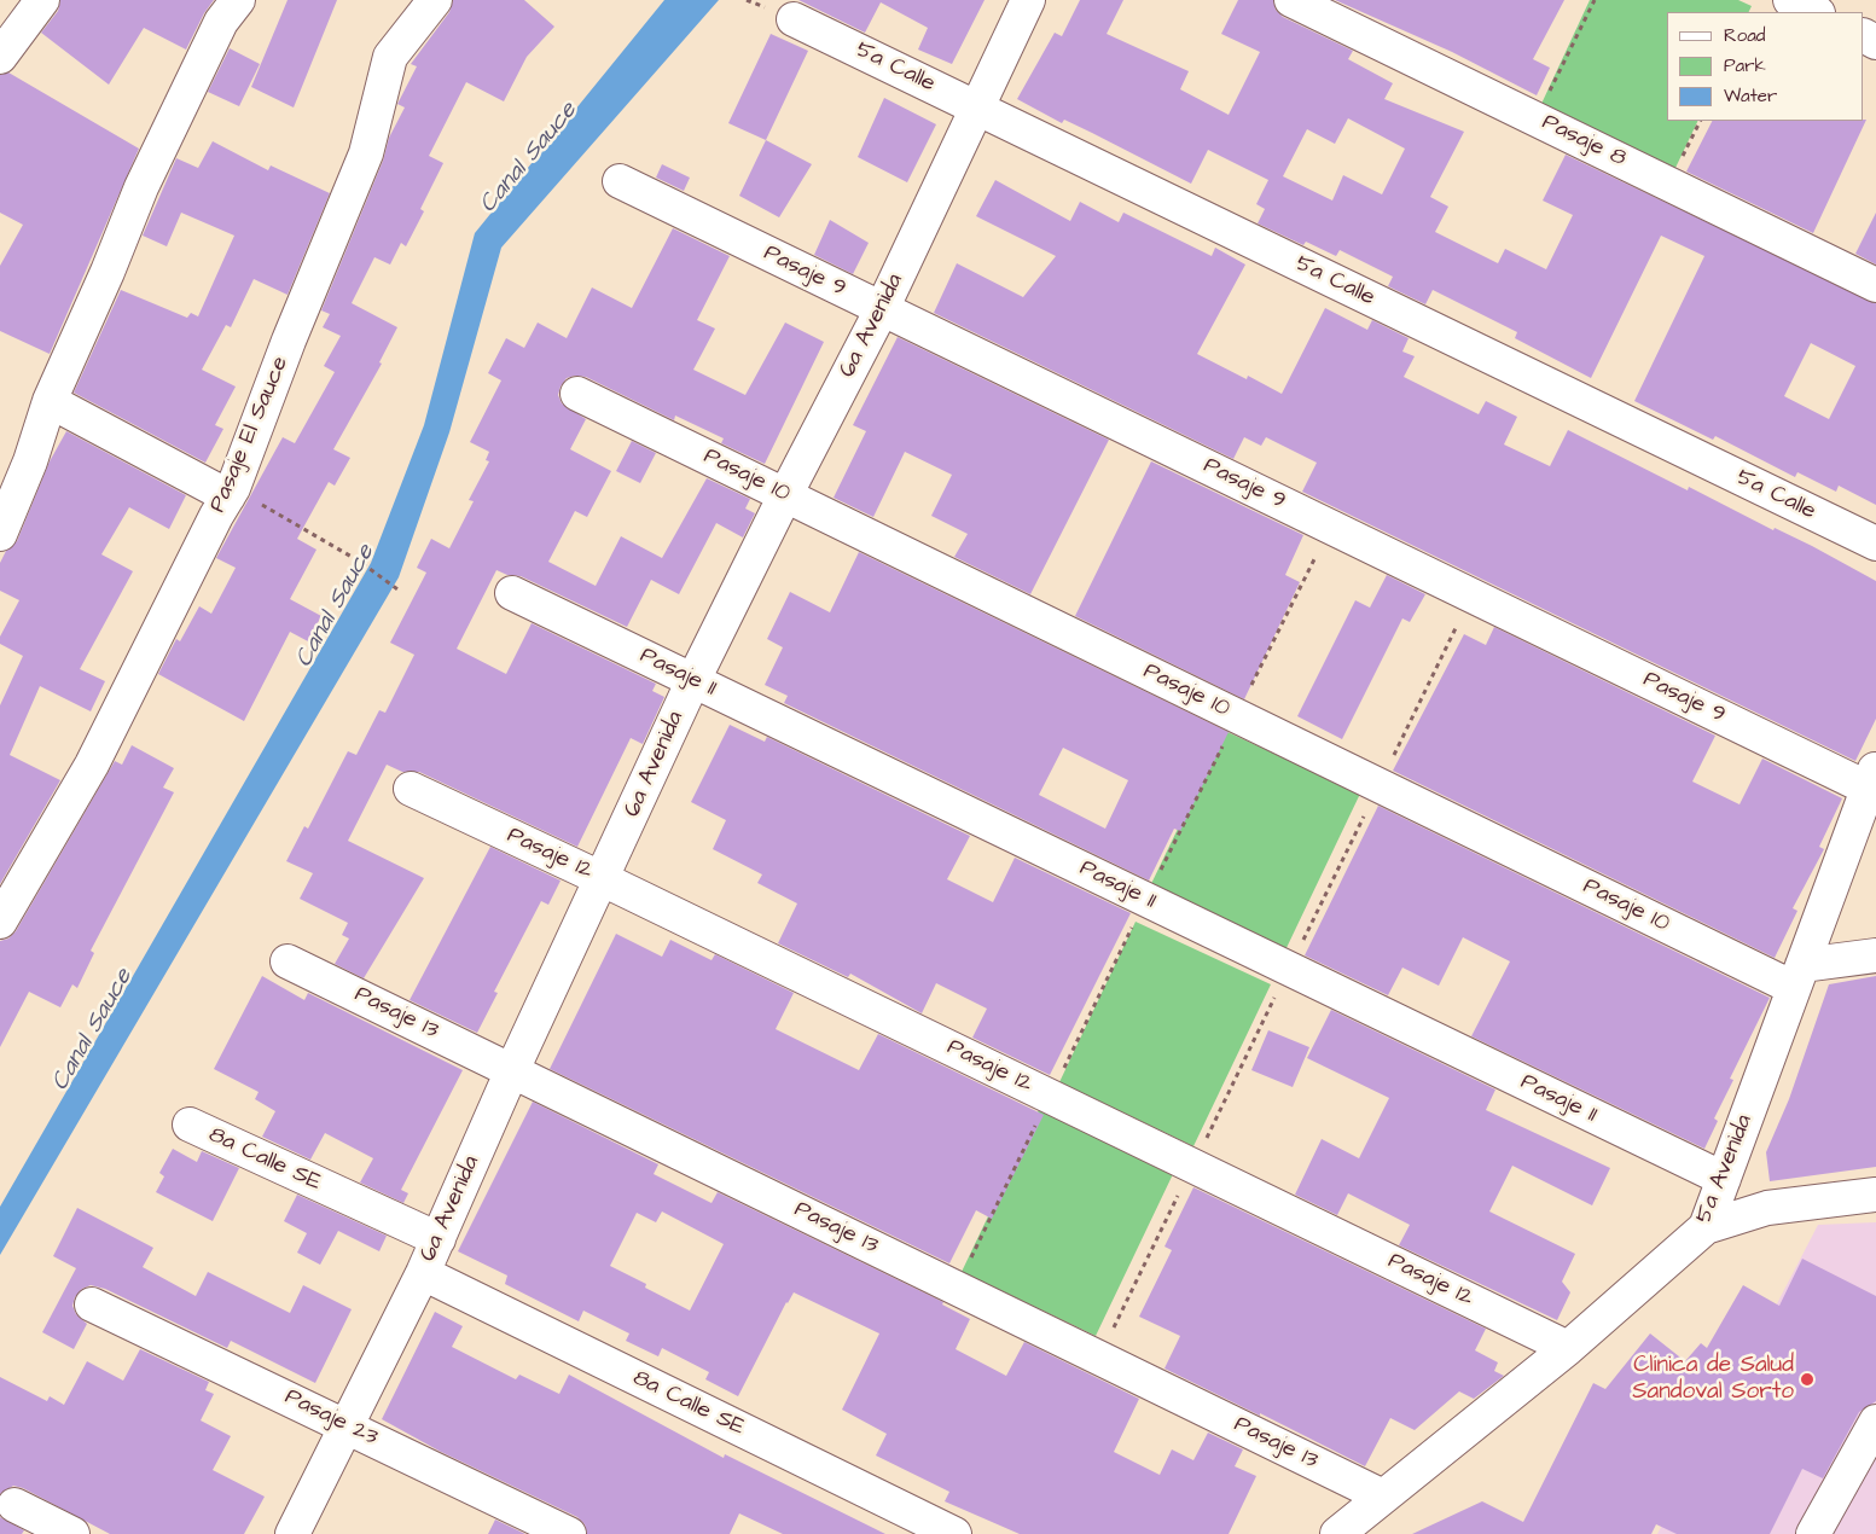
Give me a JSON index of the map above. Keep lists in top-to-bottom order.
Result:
{
  "streets": {
    "street": [
      "5a Calle",
      "Pasaje 8",
      "Pasaje 9",
      "6a Avenida",
      "Pasaje El Sauce",
      "Pasaje 10",
      "Pasaje 11",
      "Pasaje 12",
      "Pasaje 13",
      "8a Calle SE",
      "5a Avenida",
      "Pasaje 23"
    ]
  },
  "crossings": [
    ["5a Calle", "6a Avenida"],
    ["Pasaje 9", "6a Avenida"],
    ["Pasaje 9", "5a Avenida"],
    ["6a Avenida", "Pasaje 10"],
    ["6a Avenida", "Pasaje 11"],
    ["6a Avenida", "Pasaje 12"],
    ["6a Avenida", "Pasaje 13"],
    ["6a Avenida", "8a Calle SE"],
    ["6a Avenida", "Pasaje 23"],
    ["Pasaje 10", "5a Avenida"],
    ["Pasaje 11", "5a Avenida"],
    ["Pasaje 12", "5a Avenida"],
    ["Pasaje 13", "5a Avenida"]
  ],
  "water": ["Canal Sauce"],
  "places": ["Clínica de Salud Sandoval Sorto"],
  "legend": ["Road", "Park", "Water"]
}
